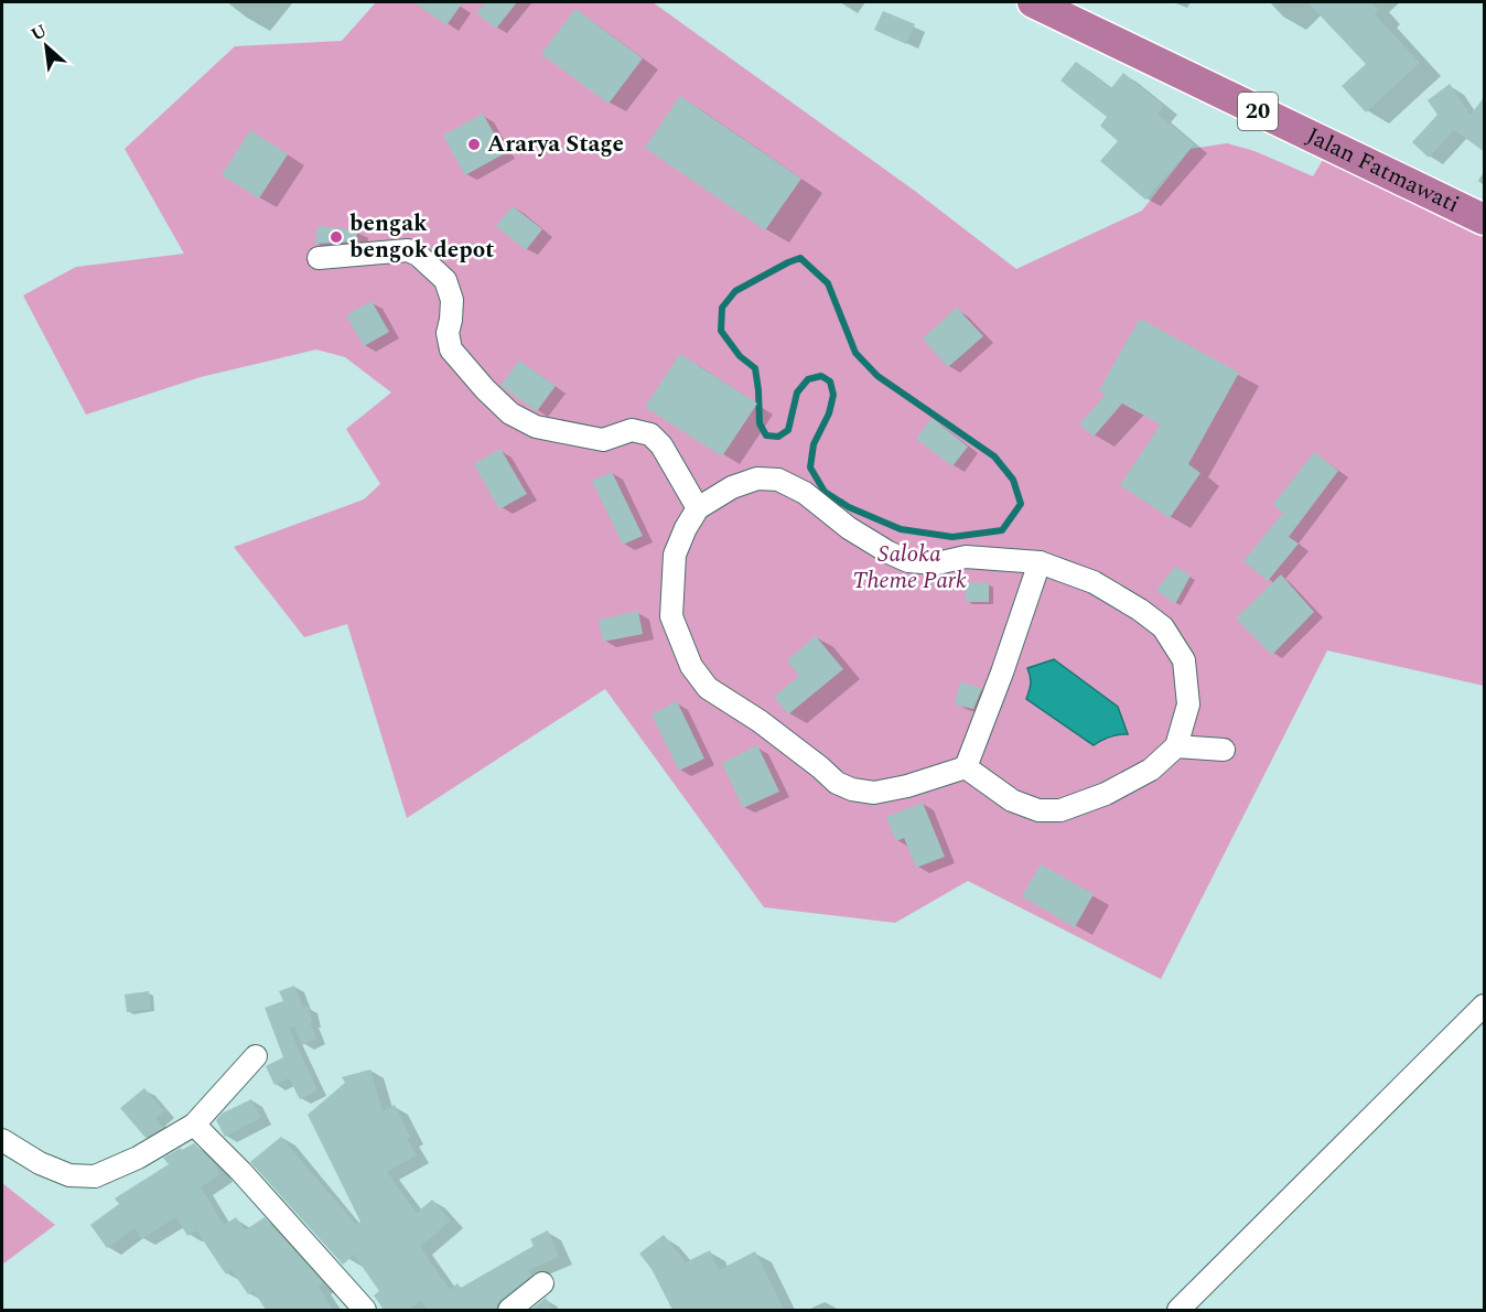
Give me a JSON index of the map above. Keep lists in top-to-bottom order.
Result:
{
  "streets": {
    "highway": ["20", "Jalan Fatmawati"]
  },
  "parks": ["Saloka Theme Park"],
  "places": ["Ararya Stage", "bengak bengok depot"],
  "north": "top left"
}
